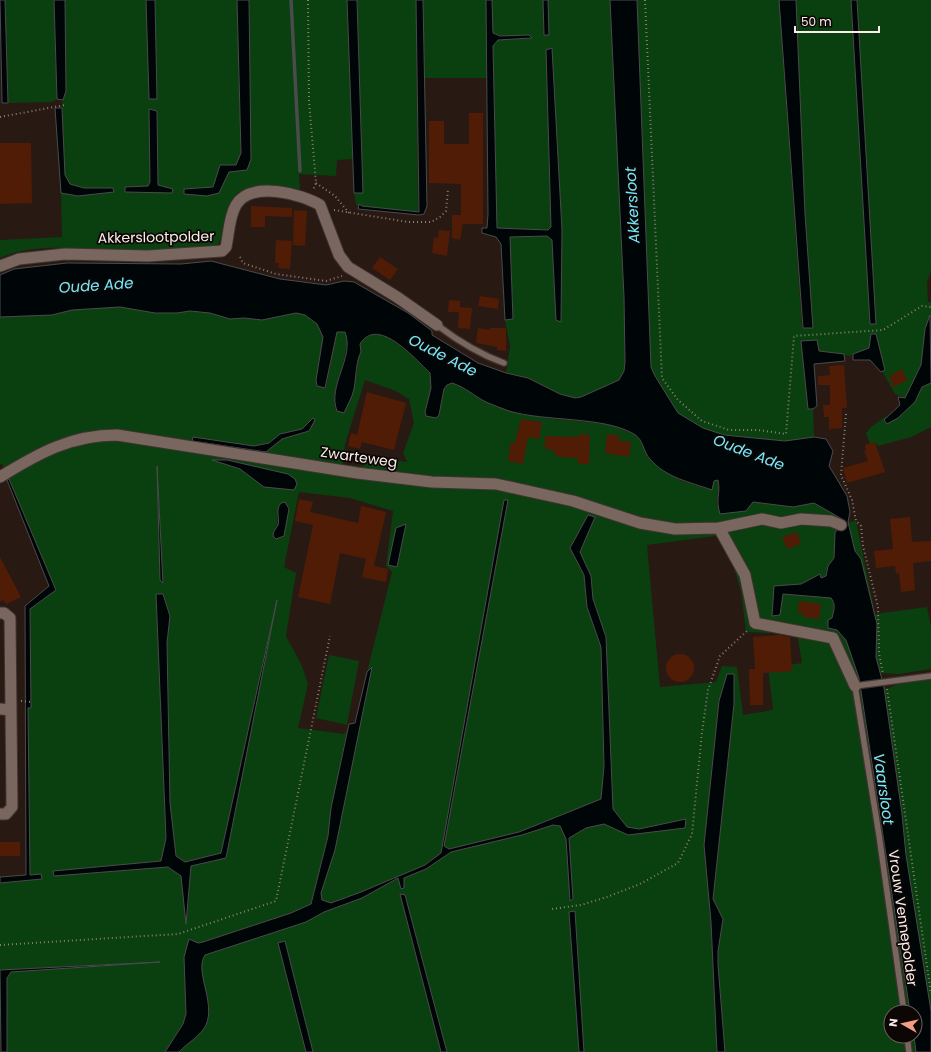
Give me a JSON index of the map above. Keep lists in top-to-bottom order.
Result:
{
  "streets": {
    "street": ["Akkerslootpolder", "Zwarteweg"],
    "lane": ["Vrouw Vennepolder"]
  },
  "water": ["Akkersloot", "Oude Ade", "Vaarsloot"],
  "scale_bar": "50 m",
  "north": "left"
}
